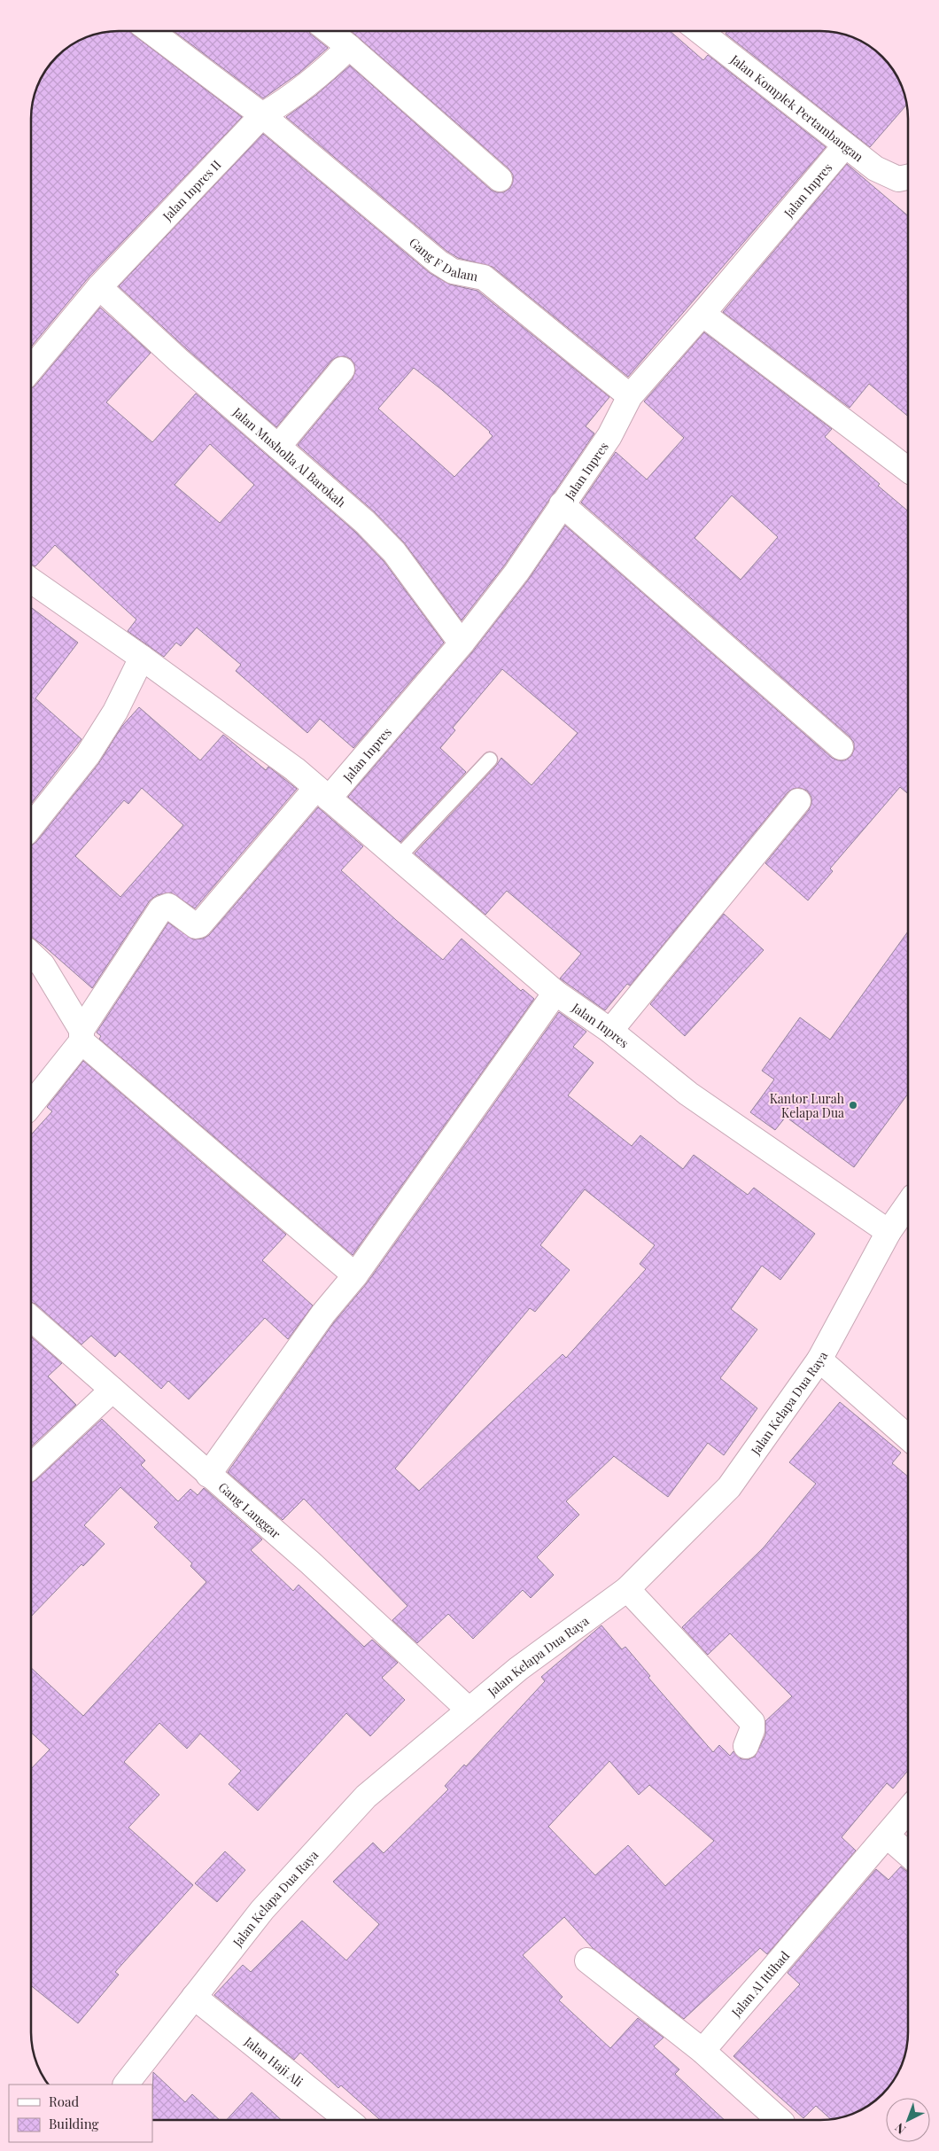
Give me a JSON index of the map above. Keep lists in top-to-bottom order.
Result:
{
  "streets": {
    "street": [
      "Jalan Komplek Pertambangan",
      "Jalan Inpres II",
      "Jalan Inpres",
      "Gang F Dalam",
      "Jalan Musholla Al Barokah",
      "Jalan Kelapa Dua Raya",
      "Gang Langgar",
      "Jalan Al Ittihad",
      "Jalan Haji Ali"
    ]
  },
  "crossings": [
    ["Jalan Komplek Pertambangan", "Jalan Inpres"],
    ["Jalan Inpres II", "Gang F Dalam"],
    ["Jalan Inpres II", "Jalan Musholla Al Barokah"],
    ["Jalan Inpres", "Gang F Dalam"],
    ["Jalan Inpres", "Jalan Musholla Al Barokah"],
    ["Jalan Inpres", "Jalan Kelapa Dua Raya"],
    ["Jalan Kelapa Dua Raya", "Gang Langgar"],
    ["Jalan Kelapa Dua Raya", "Jalan Haji Ali"]
  ],
  "places": ["Kantor Lurah Kelapa Dua"],
  "legend": ["Road", "Building"],
  "north": "bottom left"
}
